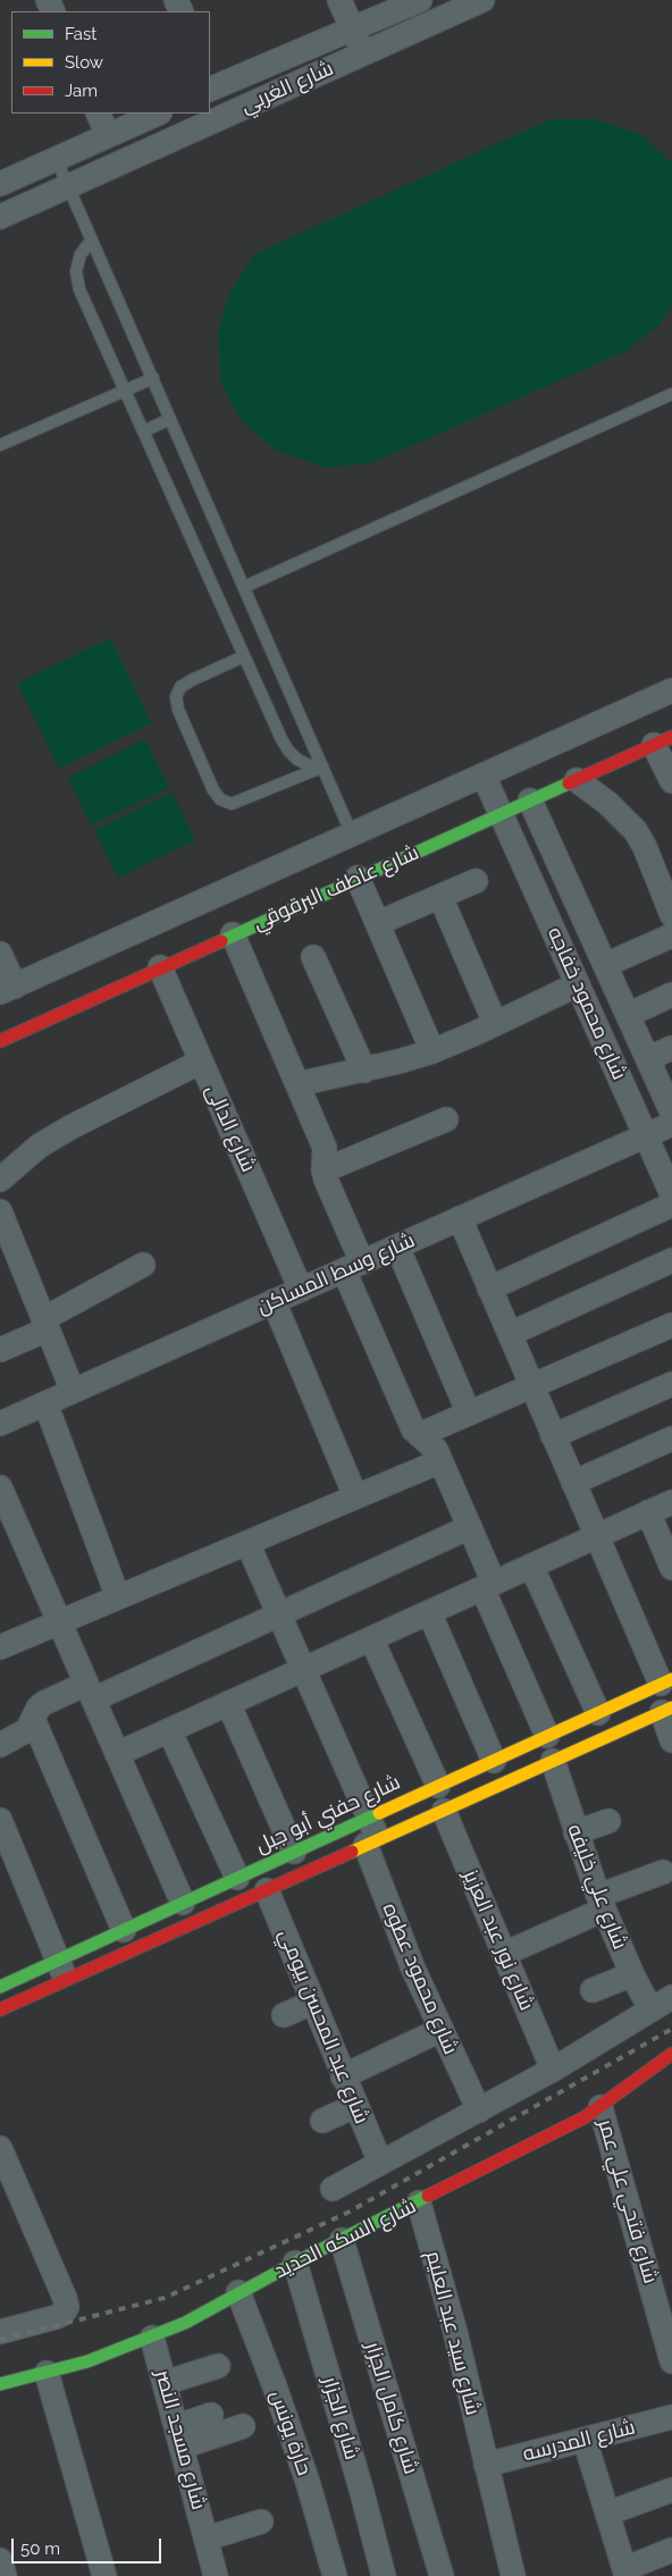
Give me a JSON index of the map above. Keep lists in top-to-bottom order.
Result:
{
  "streets": {
    "street": [
      "شارع الغربي",
      "شارع عاطف البرقوقي",
      "شارع محمود خفاجه",
      "شارع الدالى",
      "شارع وسط المساكن",
      "شارع حفني أبو جبل",
      "شارع علي خليفه",
      "شارع نور عبد العزيز",
      "شارع محمود عطوه",
      "شارع عبد المحسن بيومي",
      "شارع فتحي علي عمر",
      "شارع السكه الحديد",
      "شارع سيد عبد العليم",
      "شارع كامل الجزار",
      "شارع الجزار",
      "حارة يونس",
      "شارع مسجد النصر",
      "شارع المدرسه"
    ]
  },
  "crossings": [
    ["شارع عاطف البرقوقي", "شارع محمود خفاجه"],
    ["شارع عاطف البرقوقي", "شارع الدالى"],
    ["شارع محمود خفاجه", "شارع وسط المساكن"],
    ["شارع الدالى", "شارع وسط المساكن"],
    ["شارع حفني أبو جبل", "شارع علي خليفه"],
    ["شارع حفني أبو جبل", "شارع نور عبد العزيز"],
    ["شارع حفني أبو جبل", "شارع محمود عطوه"],
    ["شارع حفني أبو جبل", "شارع عبد المحسن بيومي"],
    ["شارع فتحي علي عمر", "شارع السكه الحديد"],
    ["شارع السكه الحديد", "شارع سيد عبد العليم"],
    ["شارع السكه الحديد", "شارع كامل الجزار"],
    ["شارع السكه الحديد", "شارع الجزار"],
    ["شارع السكه الحديد", "حارة يونس"],
    ["شارع السكه الحديد", "شارع مسجد النصر"],
    ["شارع سيد عبد العليم", "شارع المدرسه"]
  ],
  "legend": ["Fast", "Slow", "Jam"],
  "scale_bar": "50 m"
}
